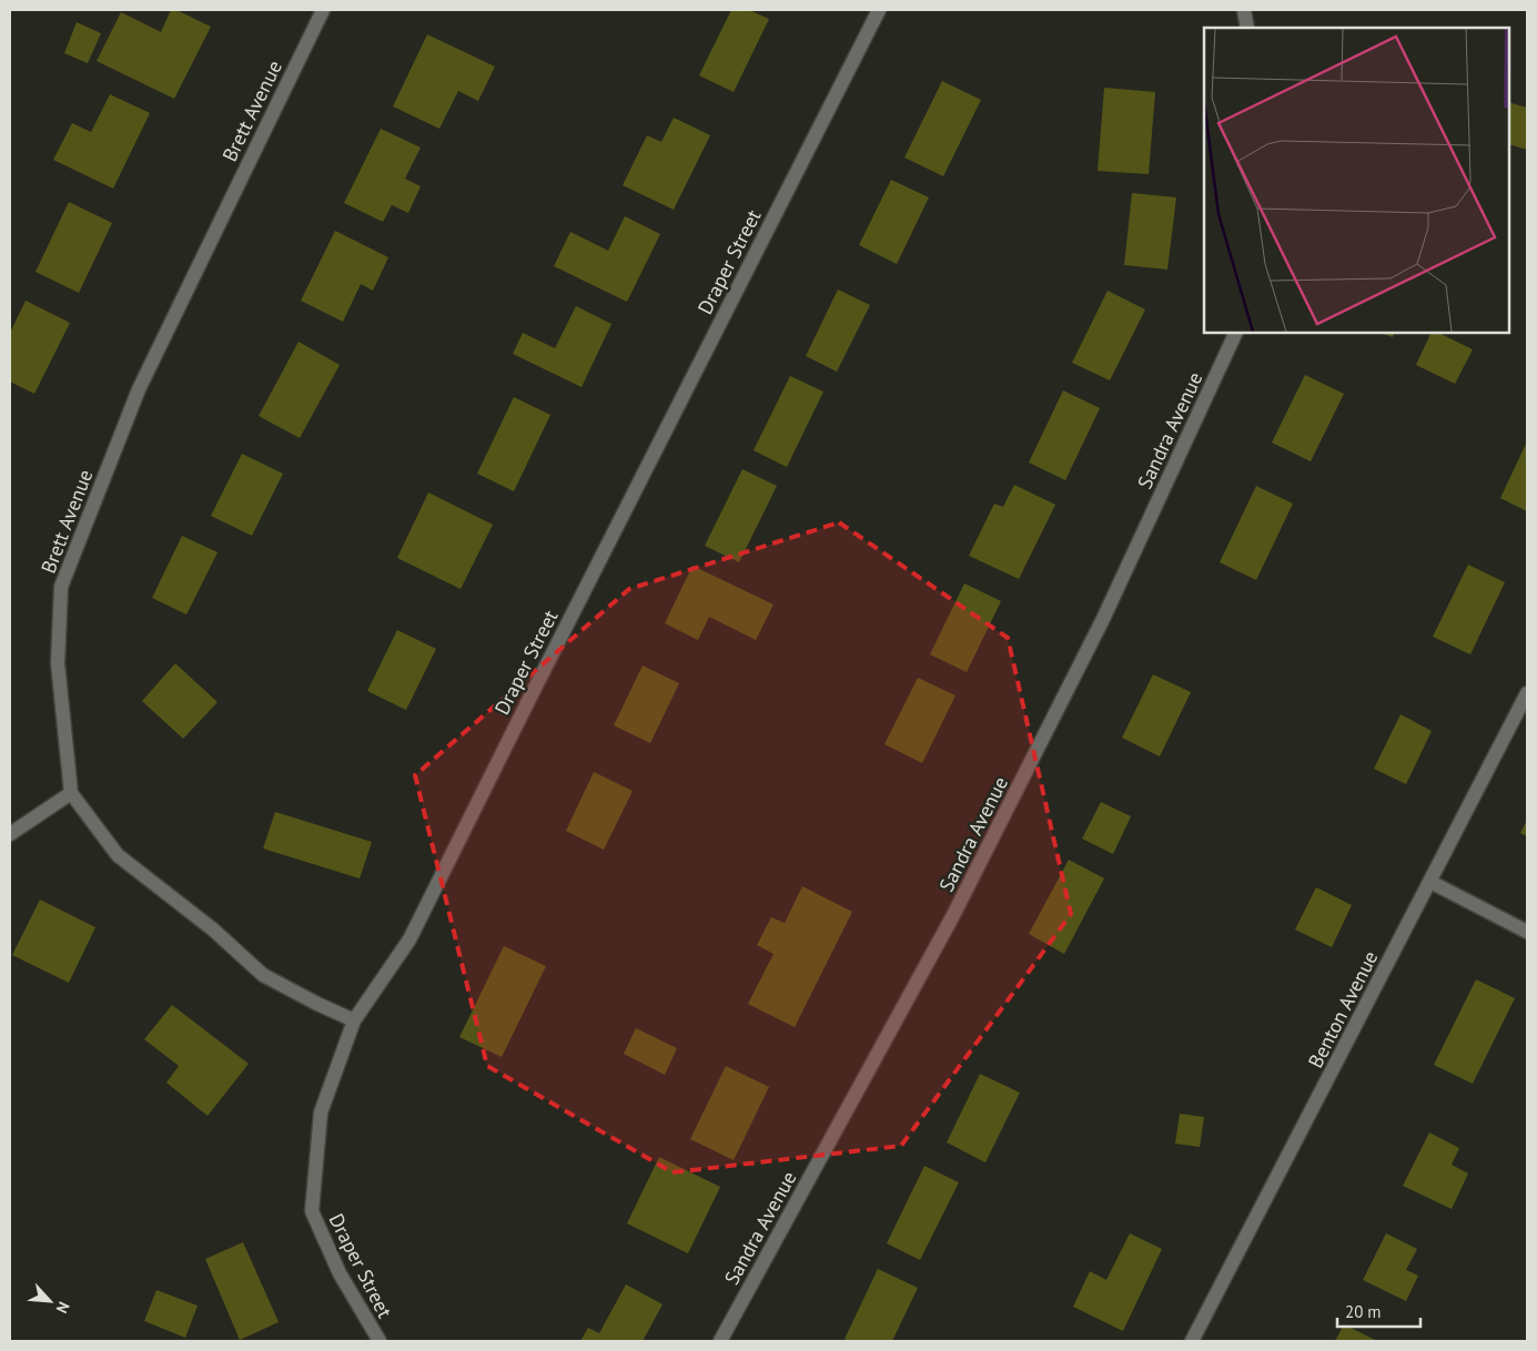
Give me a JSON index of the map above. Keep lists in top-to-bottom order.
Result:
{
  "streets": {
    "street": [
      "Brett Avenue",
      "Draper Street",
      "Sandra Avenue",
      "Benton Avenue"
    ]
  },
  "scale_bar": "20 m",
  "north": "bottom right"
}
